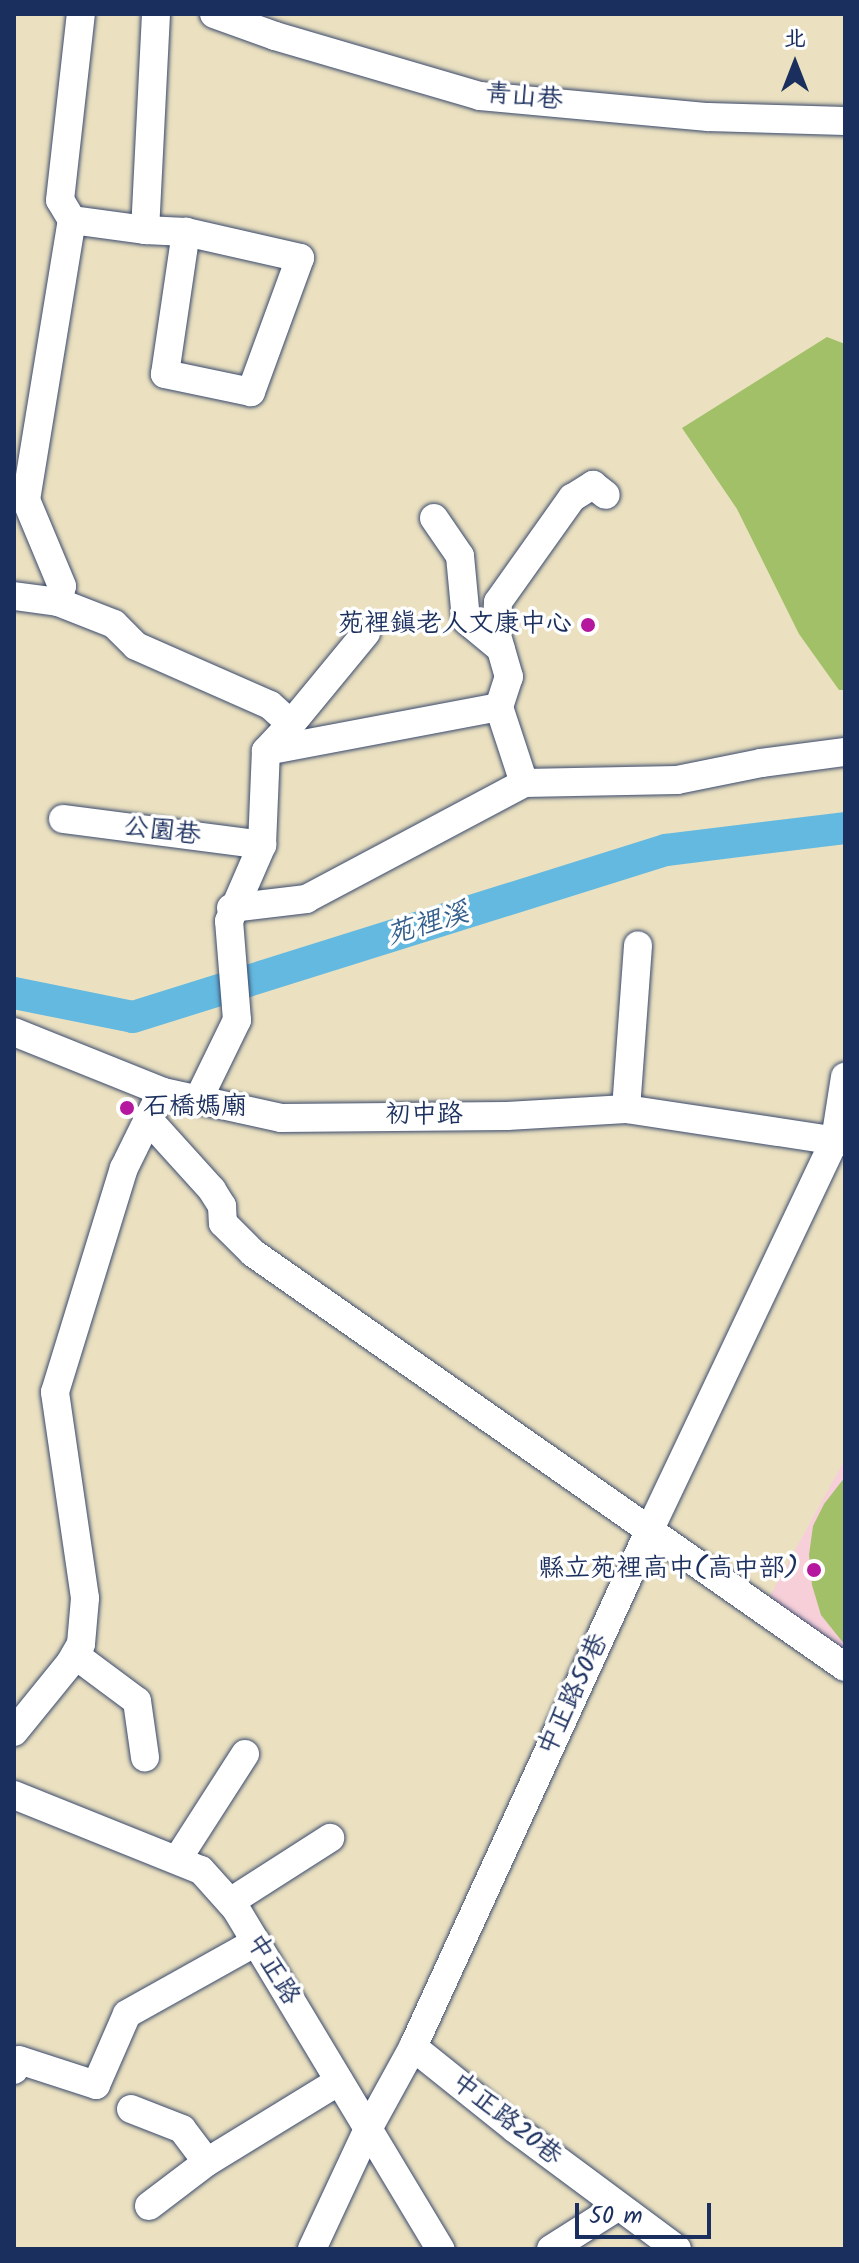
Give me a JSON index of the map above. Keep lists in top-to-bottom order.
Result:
{
  "streets": {
    "street": [
      "青山巷",
      "公園巷",
      "初中路",
      "中正路50巷",
      "中正路",
      "中正路20巷"
    ]
  },
  "crossings": [
    ["初中路", "中正路50巷"],
    ["中正路50巷", "中正路"],
    ["中正路50巷", "中正路20巷"]
  ],
  "water": ["苑裡溪"],
  "places": ["苑裡鎮老人文康中心", "石橋媽廟", "縣立苑裡高中(高中部)"],
  "scale_bar": "50 m",
  "north": "top"
}
